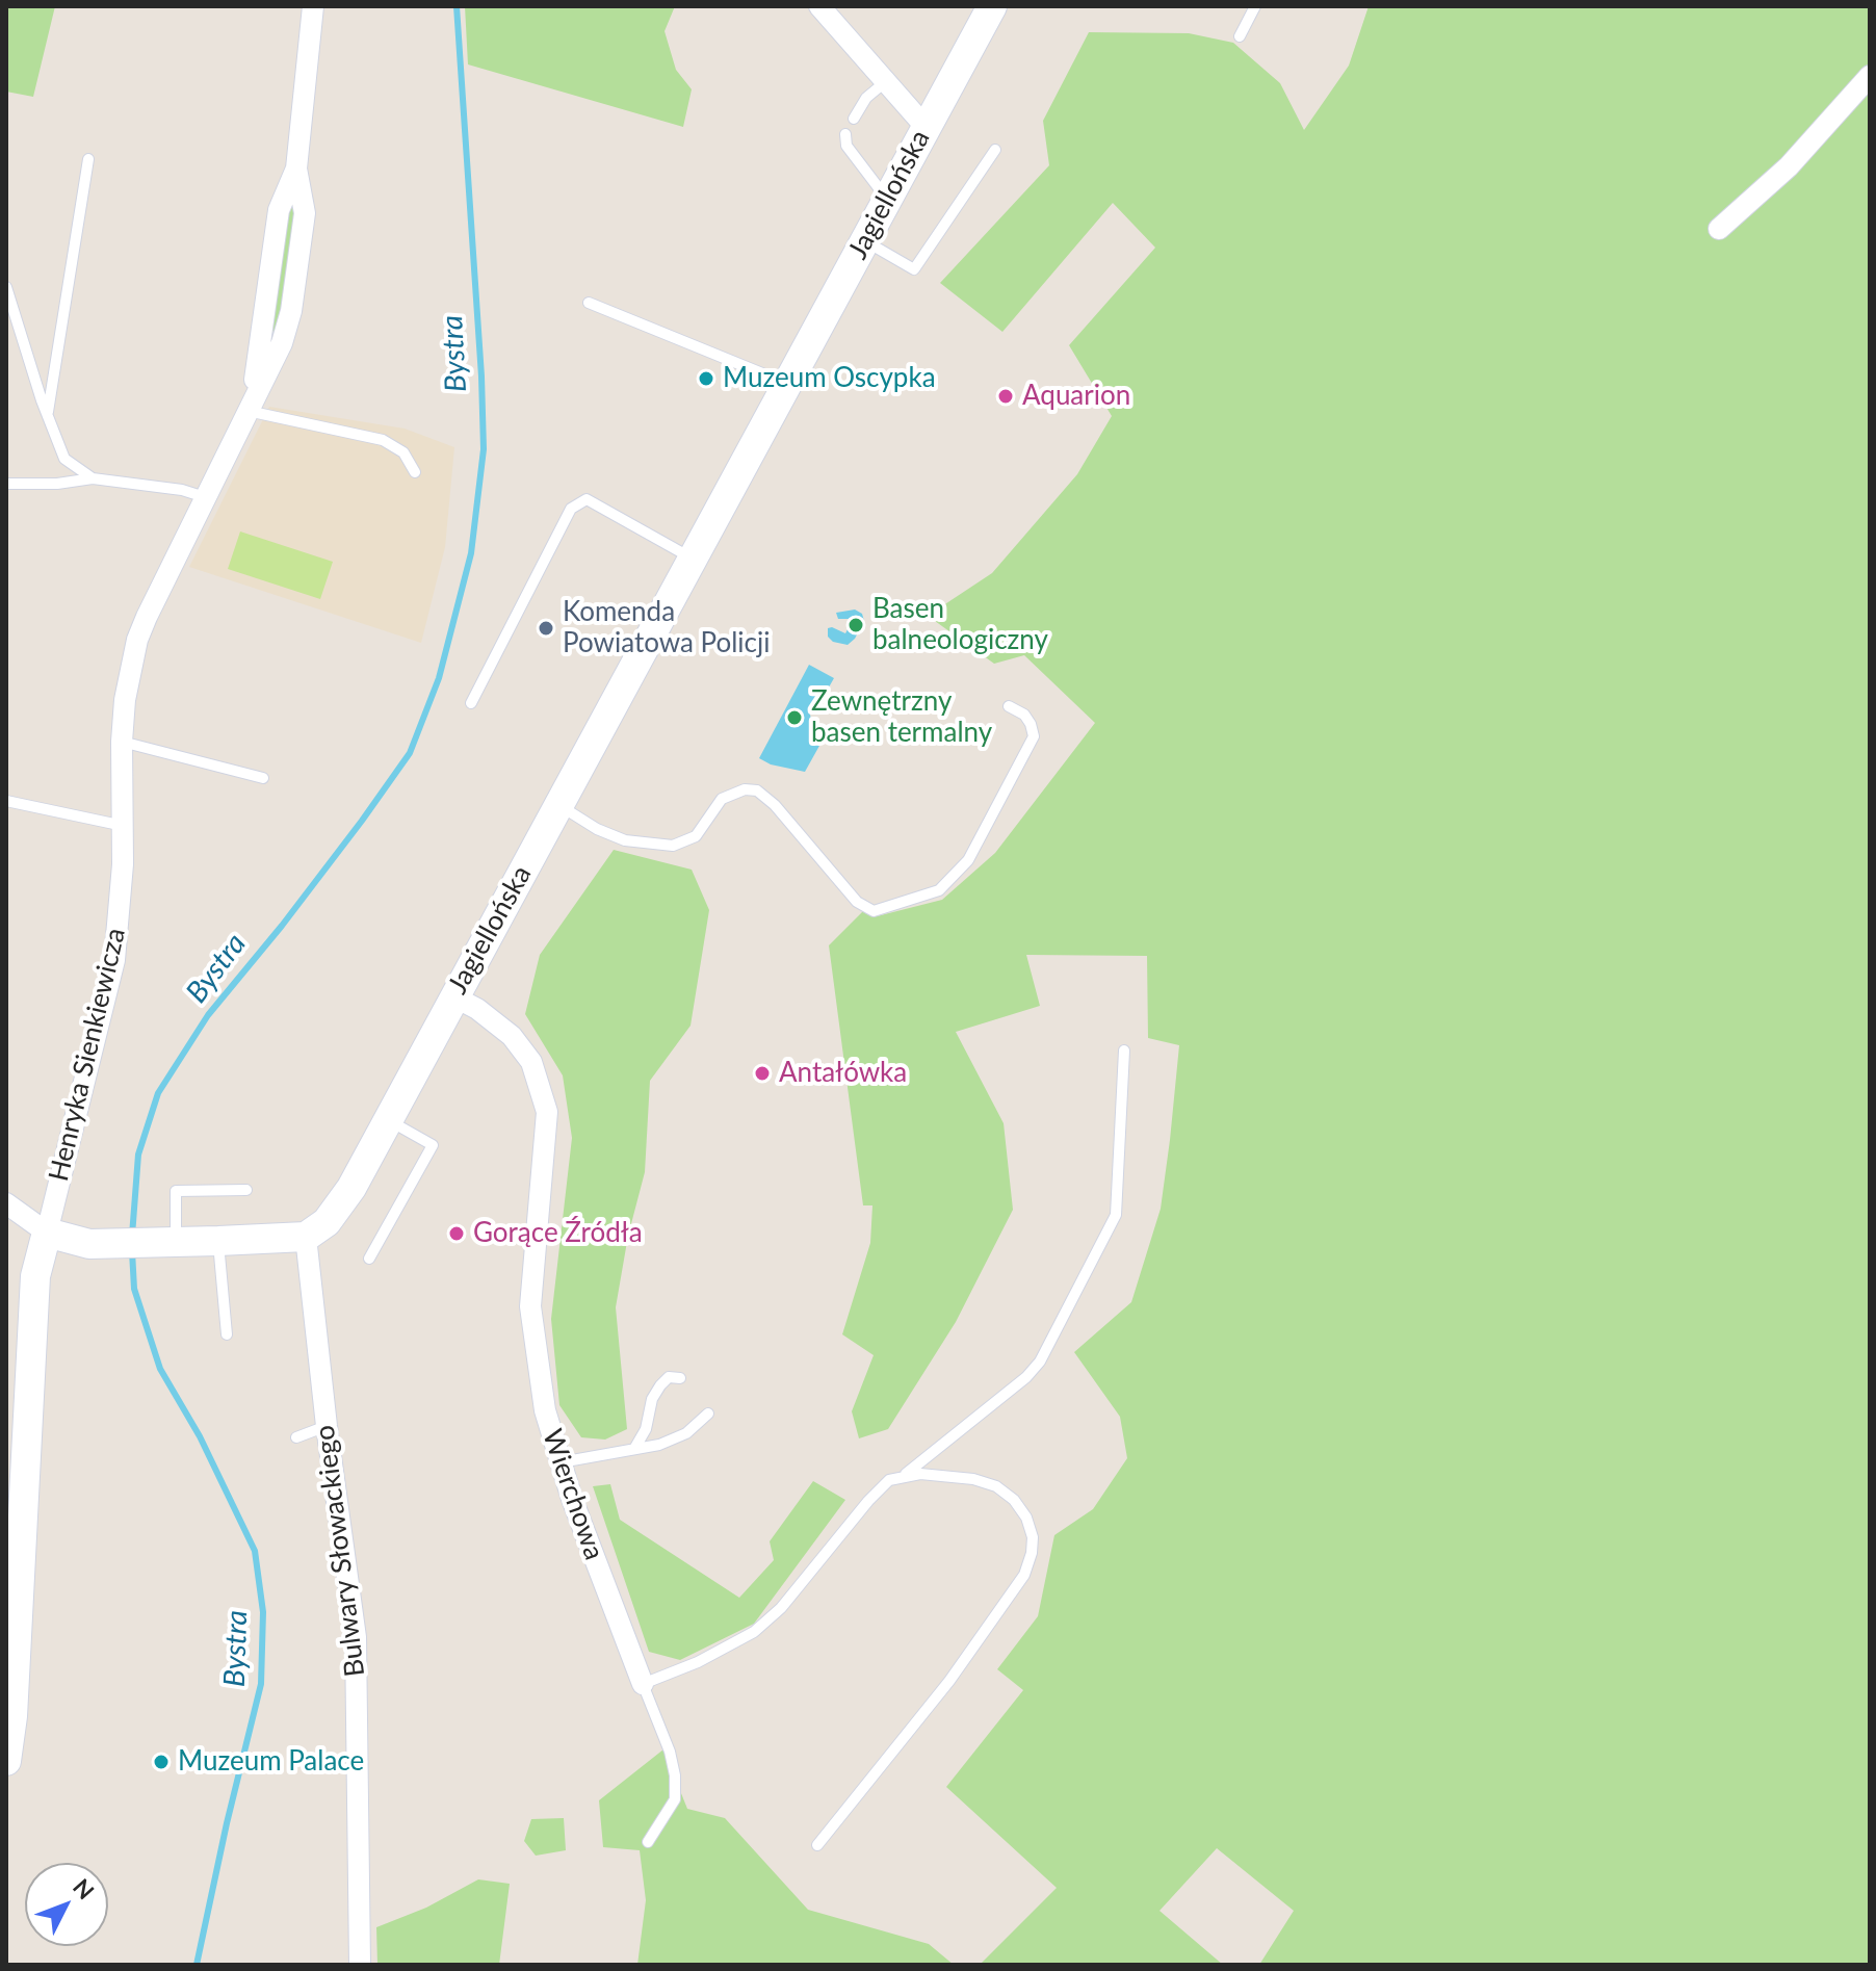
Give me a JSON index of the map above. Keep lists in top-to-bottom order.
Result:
{
  "streets": {
    "street": [
      "Jagiellońska",
      "Henryka Sienkiewicza",
      "Wierchowa",
      "Bulwary Słowackiego"
    ]
  },
  "crossings": [
    ["Jagiellońska", "Wierchowa"],
    ["Jagiellońska", "Bulwary Słowackiego"]
  ],
  "water": ["Bystra"],
  "places": [
    "Muzeum Oscypka",
    "Aquarion",
    "Basen balneologiczny",
    "Komenda Powiatowa Policji",
    "Zewnętrzny basen termalny",
    "Antałówka",
    "Gorące Źródła",
    "Muzeum Palace"
  ],
  "north": "top right"
}
